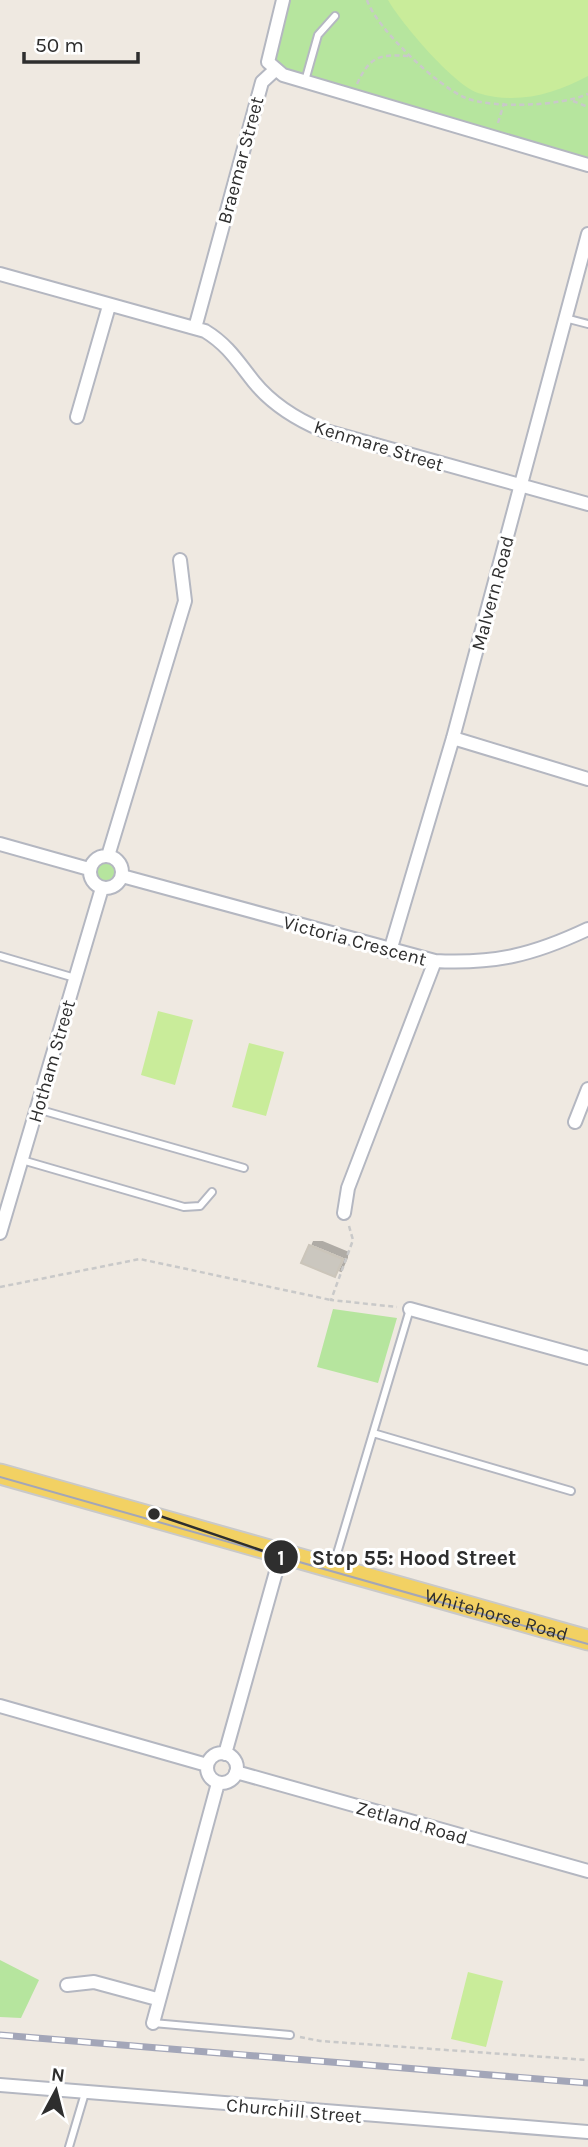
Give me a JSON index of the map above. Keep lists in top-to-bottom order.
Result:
{
  "streets": {
    "main road": ["Whitehorse Road"],
    "street": [
      "Braemar Street",
      "Kenmare Street",
      "Malvern Road",
      "Victoria Crescent",
      "Hotham Street",
      "Zetland Road",
      "Churchill Street"
    ]
  },
  "crossings": [
    ["Braemar Street", "Kenmare Street"],
    ["Kenmare Street", "Malvern Road"],
    ["Malvern Road", "Victoria Crescent"],
    ["Victoria Crescent", "Hotham Street"]
  ],
  "places": ["Stop 55: Hood Street"],
  "scale_bar": "50 m",
  "north": "top"
}
